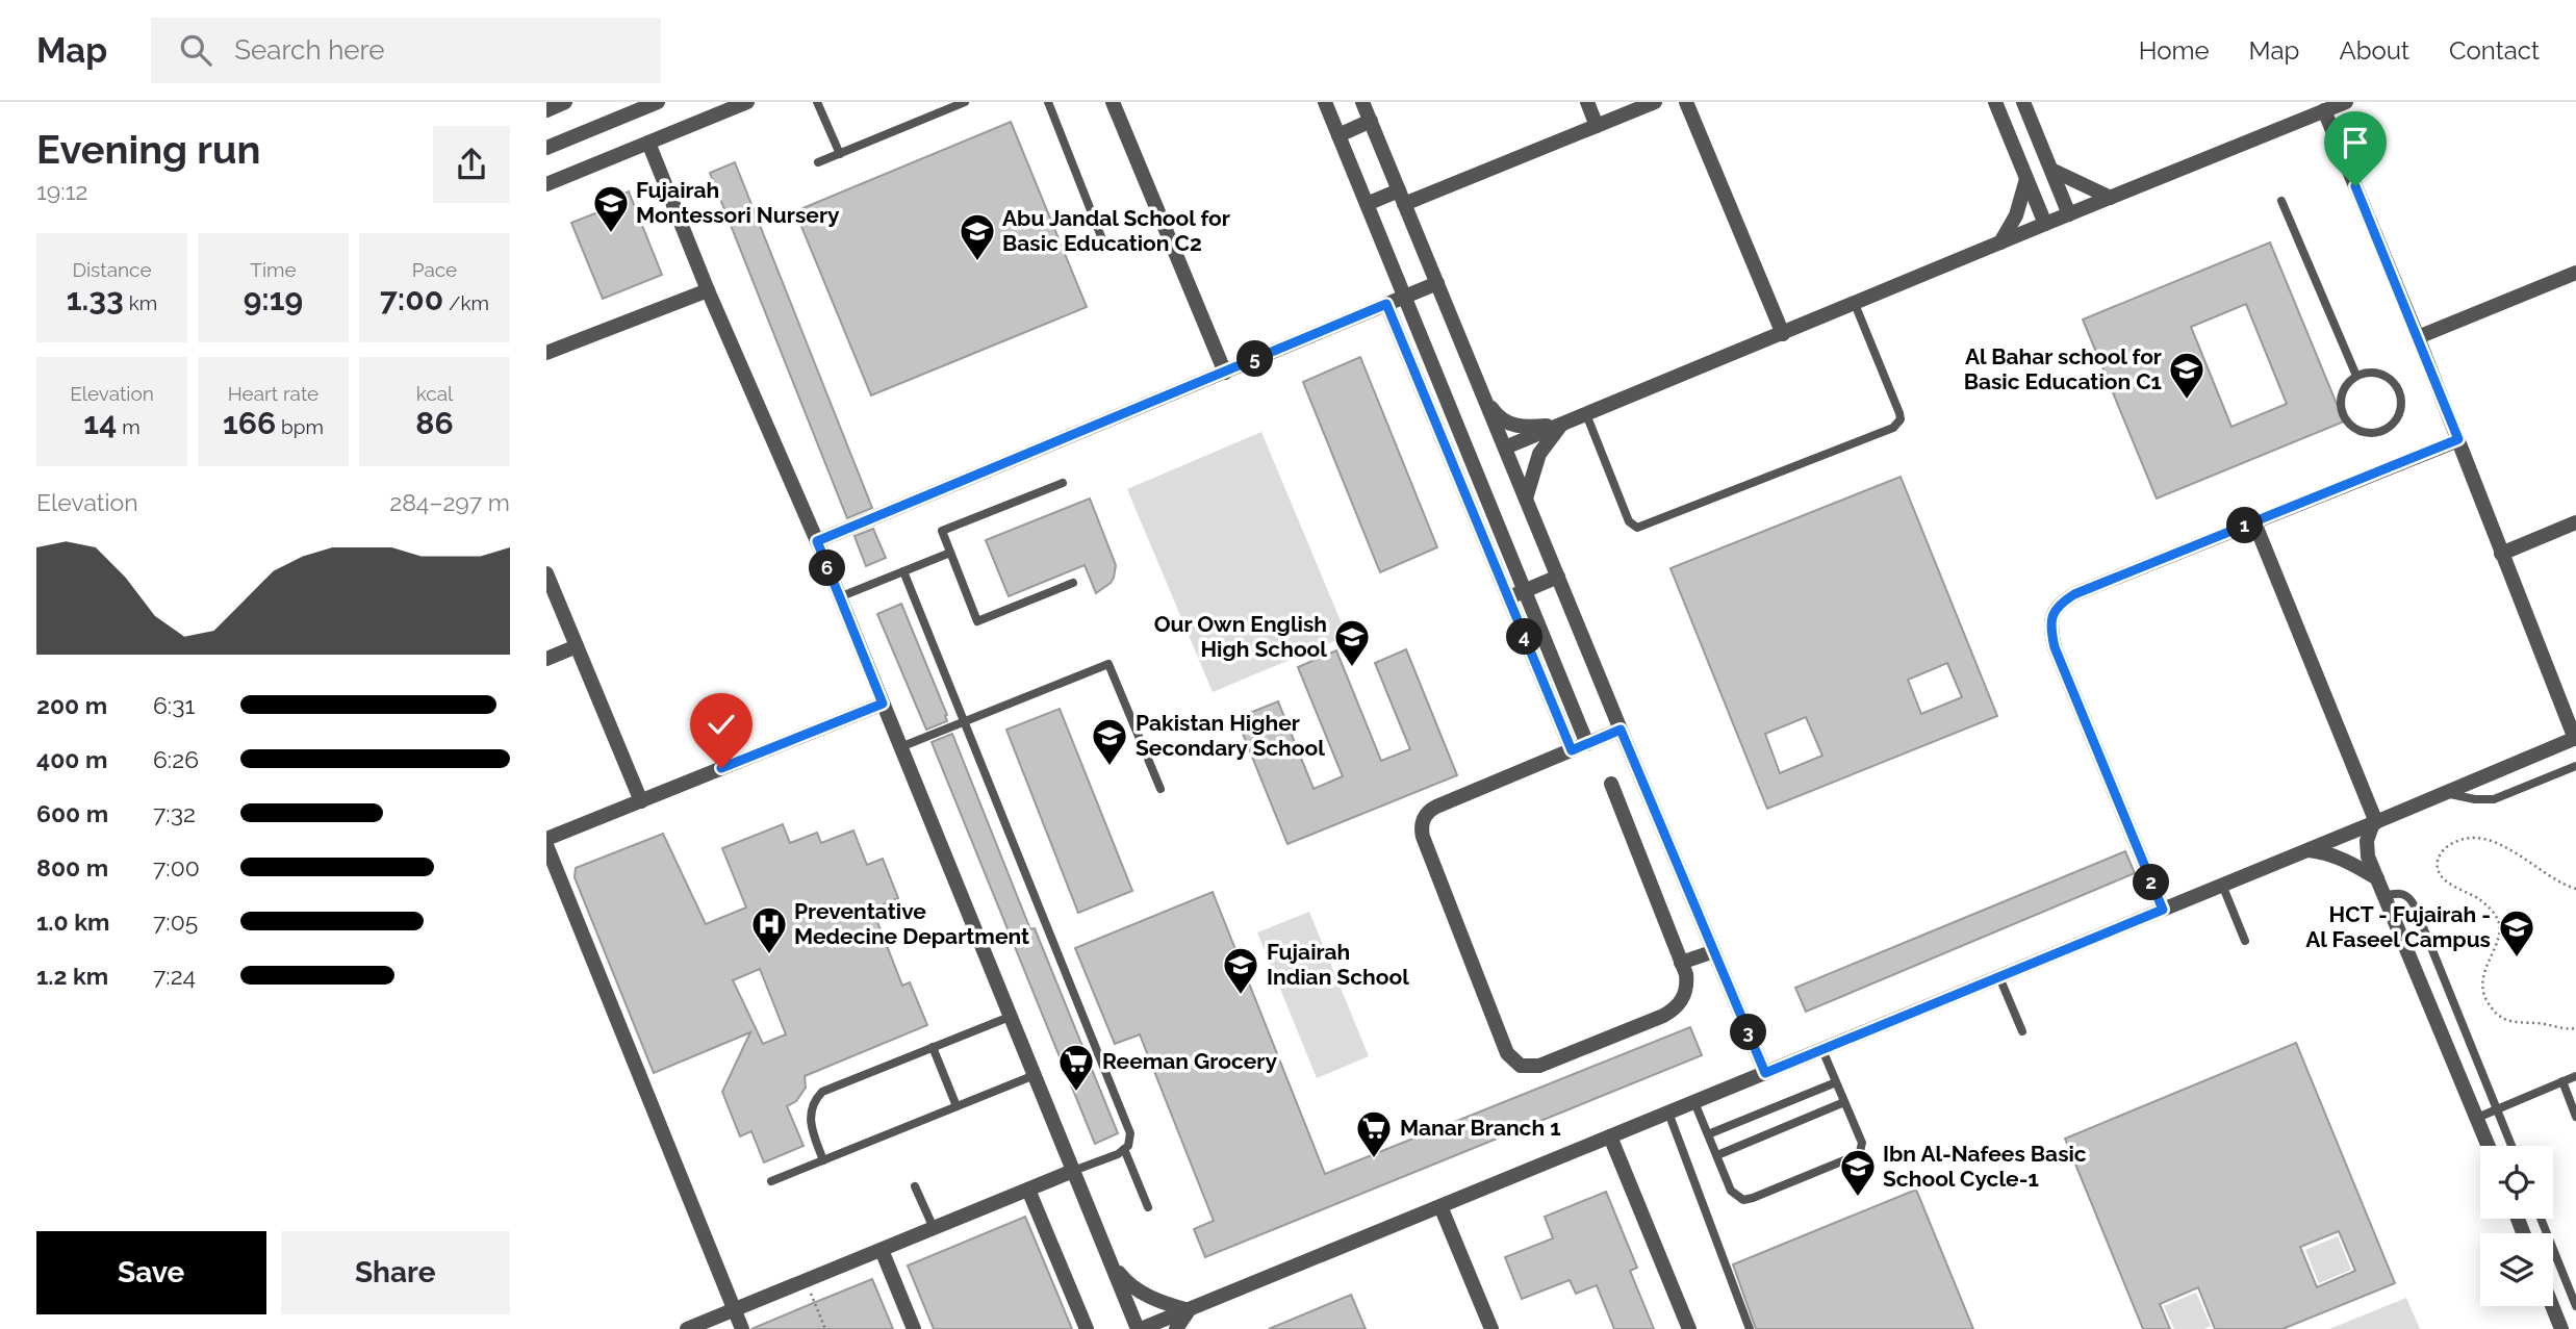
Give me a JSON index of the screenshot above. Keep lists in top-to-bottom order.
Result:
{
  "places": {
    "school or university": [
      "Fujairah Montessori Nursery",
      "Abu Jandal School for Basic Education C2",
      "Al Bahar school for Basic Education C1",
      "Our Own English High School",
      "Pakistan Higher Secondary School",
      "HCT - Fujairah - Al Faseel Campus",
      "Fujairah Indian School",
      "Ibn Al-Nafees Basic School Cycle-1"
    ],
    "hospital": ["Preventative Medecine Department"],
    "supermarket": ["Reeman Grocery", "Manar Branch 1"]
  },
  "page": {
    "header": "Map",
    "search": "Search here",
    "nav": [
      "Home",
      "Map",
      "About",
      "Contact"
    ],
    "heading": ["Evening run", "19:12"],
    "stats": [
      ["Distance", "1.33 km"],
      ["Time", "9:19"],
      ["Pace", "7:00 /km"],
      ["Elevation", "14 m"],
      ["Heart rate", "166 bpm"],
      ["kcal", "86"]
    ],
    "pins": [
      "5",
      "1",
      "6",
      "4",
      "2",
      "3"
    ],
    "chart": ["Elevation", "284–297 m"],
    "list": [
      {
        "name": "200 m",
        "note": "6:31"
      },
      {
        "name": "400 m",
        "note": "6:26"
      },
      {
        "name": "600 m",
        "note": "7:32"
      },
      {
        "name": "800 m",
        "note": "7:00"
      },
      {
        "name": "1.0 km",
        "note": "7:05"
      },
      {
        "name": "1.2 km",
        "note": "7:24"
      }
    ],
    "buttons": ["Save", "Share"]
  }
}
